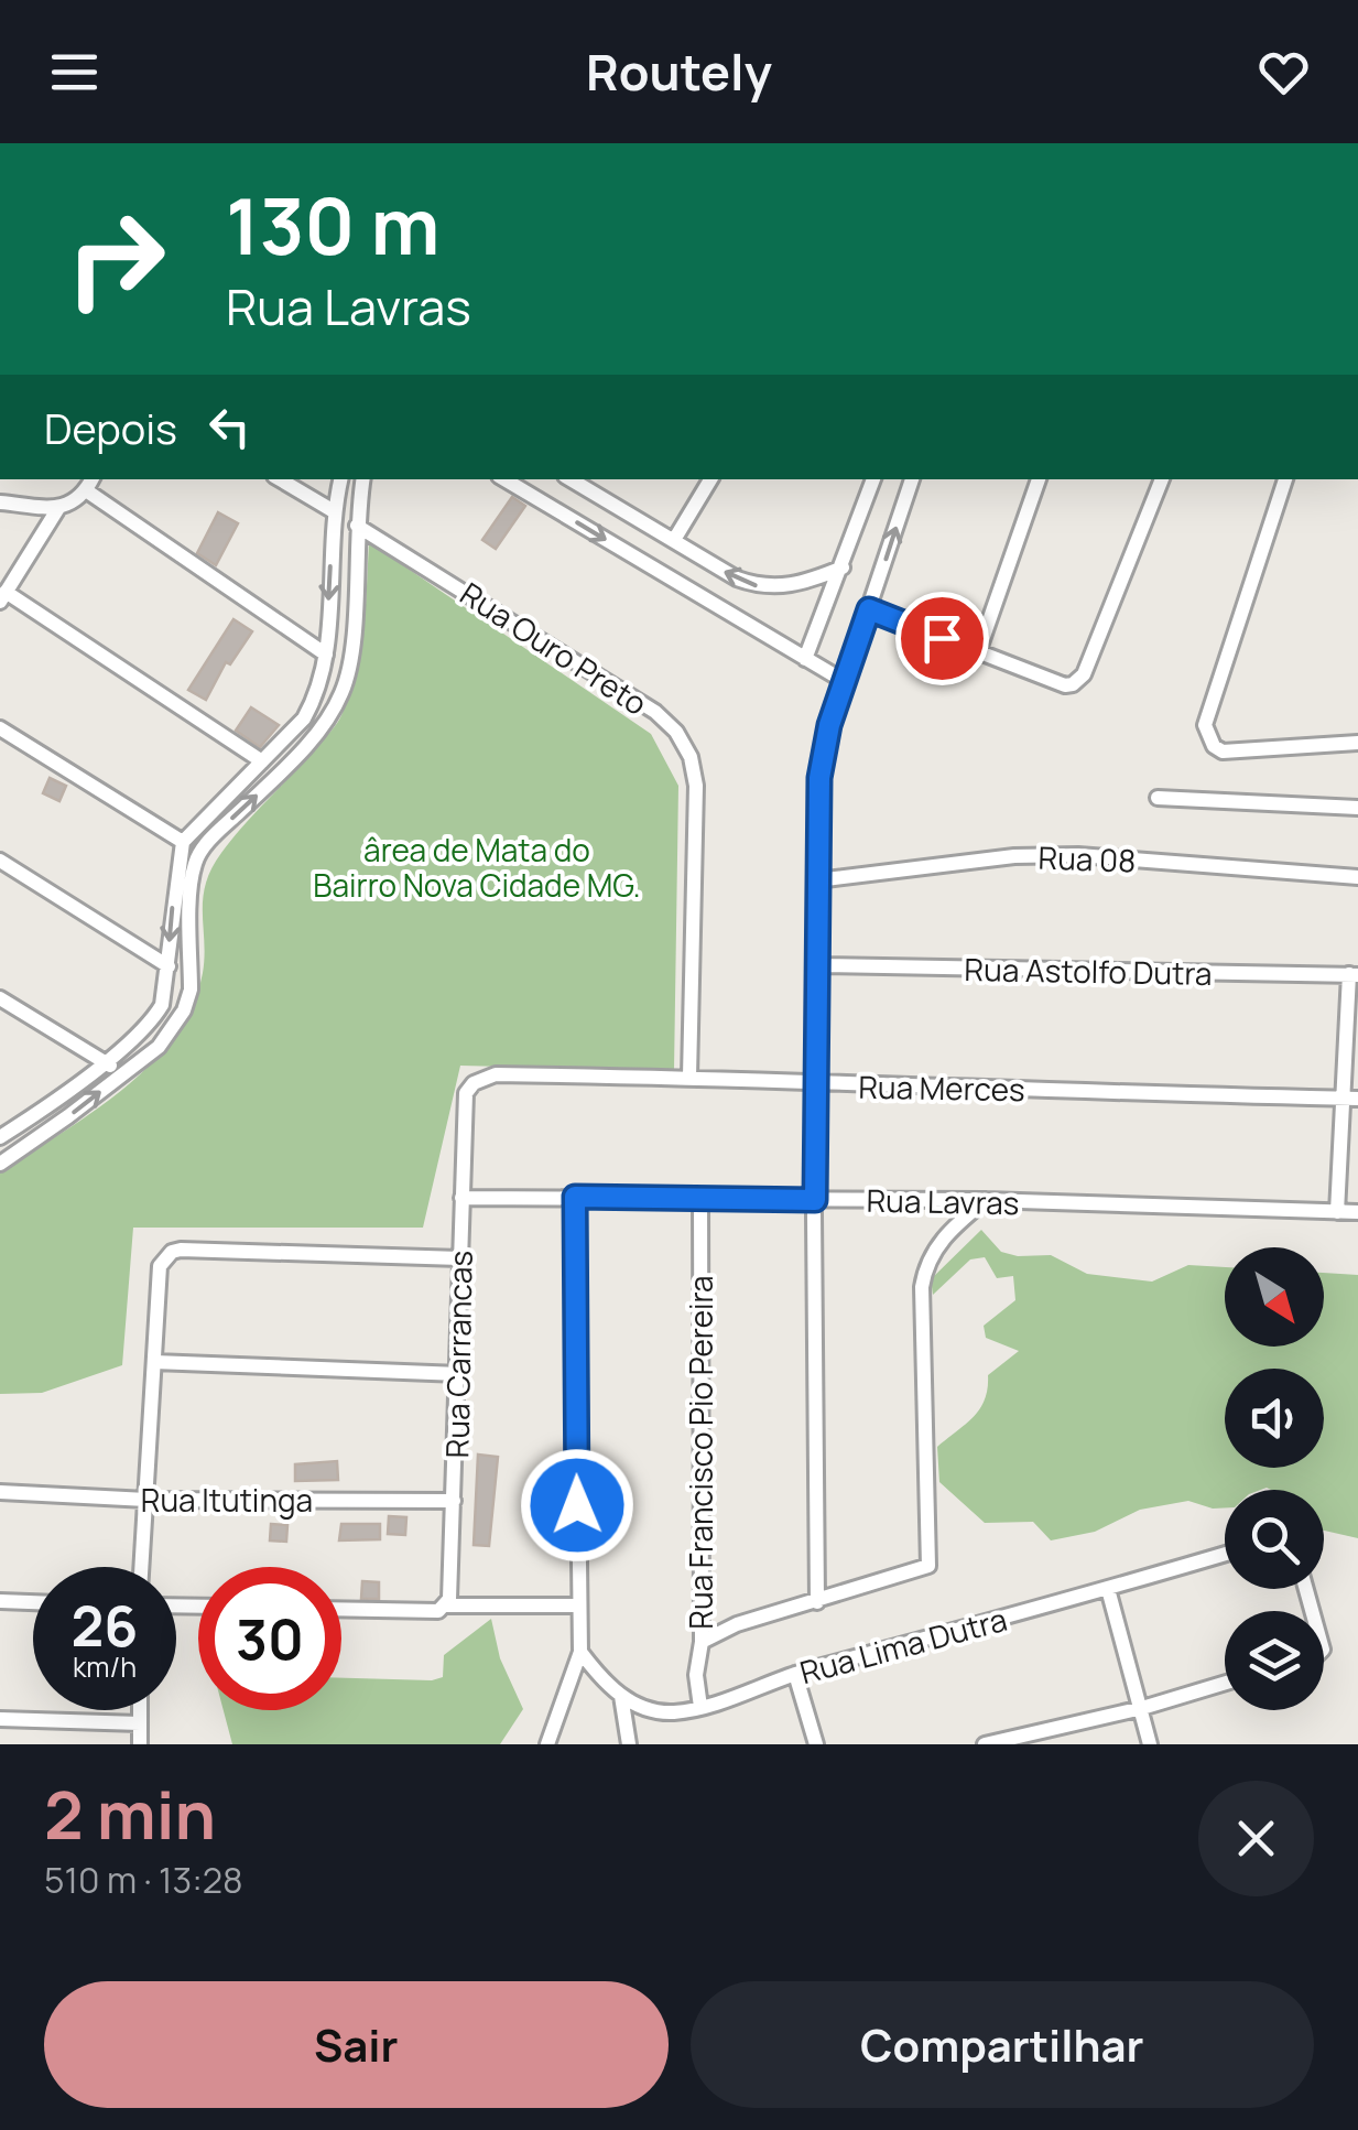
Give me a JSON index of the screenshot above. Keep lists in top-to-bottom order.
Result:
{
  "streets": {
    "street": [
      "Rua Ouro Preto",
      "Rua 08",
      "Rua Astolfo Dutra",
      "Rua Merces",
      "Rua Lavras",
      "Rua Carrancas",
      "Rua Francisco Pio Pereira",
      "Rua Itutinga",
      "Rua Lima Dutra"
    ]
  },
  "crossings": [
    ["Rua Ouro Preto", "Rua Merces"],
    ["Rua Merces", "Rua Carrancas"],
    ["Rua Lavras", "Rua Carrancas"],
    ["Rua Lavras", "Rua Francisco Pio Pereira"],
    ["Rua Carrancas", "Rua Itutinga"],
    ["Rua Francisco Pio Pereira", "Rua Lima Dutra"]
  ],
  "parks": ["ârea de Mata do Bairro Nova Cidade MG."],
  "north": "bottom right",
  "page": {
    "header": "Routely",
    "turn": ["130 m", "Rua Lavras"],
    "then": "Depois",
    "speed": "26 km/h",
    "limit": "30",
    "heading": ["2 min", "510 m · 13:28"],
    "buttons": ["Sair", "Compartilhar"]
  }
}
